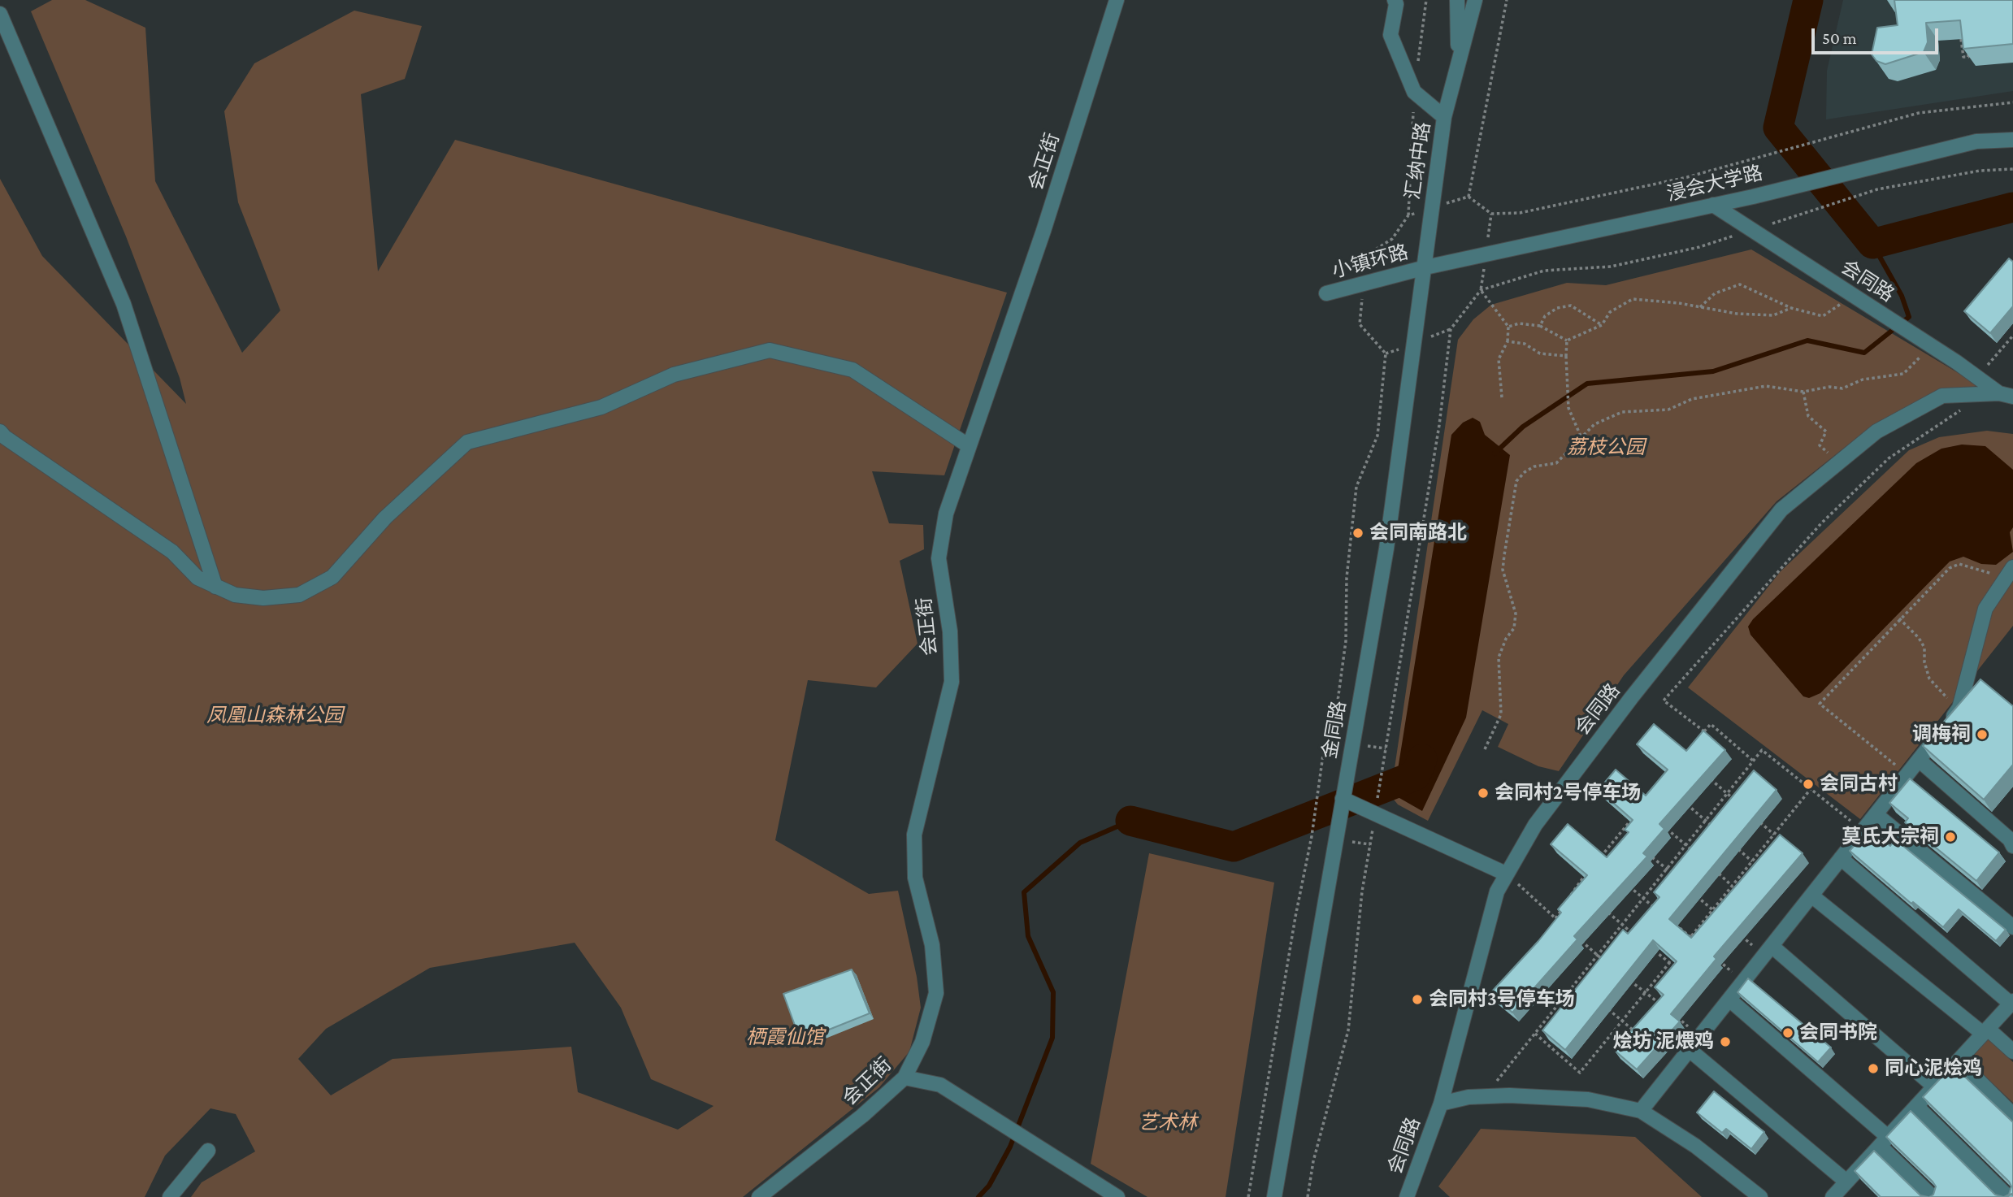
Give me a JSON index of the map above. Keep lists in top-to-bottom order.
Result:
{
  "streets": {
    "street": [
      "汇纳中路",
      "会正街",
      "浸会大学路",
      "小镇环路",
      "会同路",
      "金同路"
    ]
  },
  "crossings": [
    ["汇纳中路", "浸会大学路"],
    ["汇纳中路", "小镇环路"],
    ["汇纳中路", "金同路"],
    ["浸会大学路", "小镇环路"],
    ["浸会大学路", "会同路"],
    ["浸会大学路", "金同路"],
    ["小镇环路", "金同路"]
  ],
  "parks": [
    "荔枝公园",
    "凤凰山森林公园",
    "栖霞仙馆",
    "艺术林"
  ],
  "places": [
    "会同南路北",
    "调梅祠",
    "会同古村",
    "会同村2号停车场",
    "莫氏大宗祠",
    "会同村3号停车场",
    "会同书院",
    "烩坊 泥煨鸡",
    "同心泥烩鸡"
  ],
  "scale_bar": "50 m"
}
